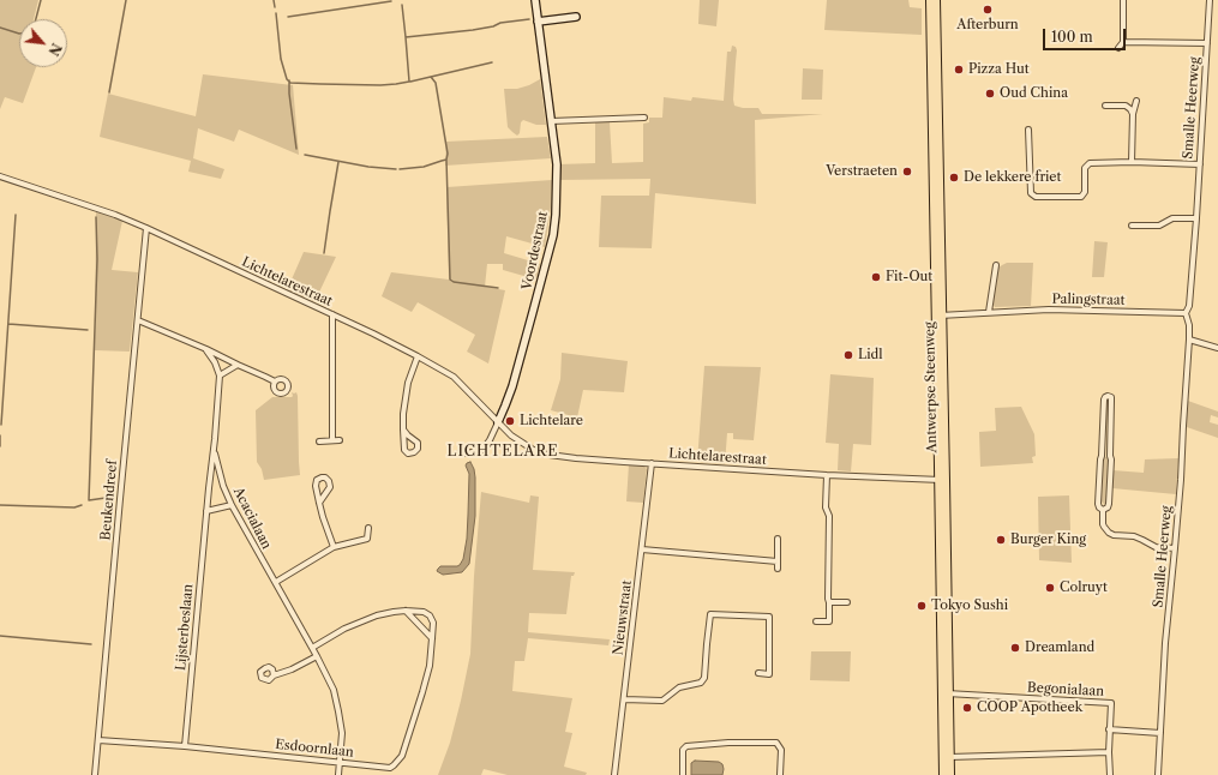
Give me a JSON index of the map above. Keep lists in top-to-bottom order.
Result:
{
  "streets": {
    "main road": ["Antwerpse Steenweg"],
    "street": [
      "Smalle Heerweg",
      "Voordestraat",
      "Lichtelarestraat",
      "Palingstraat",
      "Beukendreef",
      "Acacialaan",
      "Nieuwstraat",
      "Lijsterbeslaan",
      "Begonialaan",
      "Esdoornlaan"
    ]
  },
  "crossings": [
    ["Smalle Heerweg", "Palingstraat"],
    ["Voordestraat", "Lichtelarestraat"],
    ["Lichtelarestraat", "Antwerpse Steenweg"],
    ["Lichtelarestraat", "Beukendreef"],
    ["Lichtelarestraat", "Nieuwstraat"],
    ["Palingstraat", "Antwerpse Steenweg"],
    ["Antwerpse Steenweg", "Begonialaan"],
    ["Beukendreef", "Esdoornlaan"],
    ["Acacialaan", "Lijsterbeslaan"],
    ["Acacialaan", "Esdoornlaan"],
    ["Lijsterbeslaan", "Esdoornlaan"]
  ],
  "districts": ["LICHTELARE"],
  "places": [
    "Afterburn",
    "Pizza Hut",
    "Oud China",
    "Verstraeten",
    "De lekkere friet",
    "Fit-Out",
    "Lidl",
    "Lichtelare",
    "Burger King",
    "Colruyt",
    "Tokyo Sushi",
    "Dreamland",
    "COOP Apotheek"
  ],
  "scale_bar": "100 m",
  "north": "bottom right"
}
